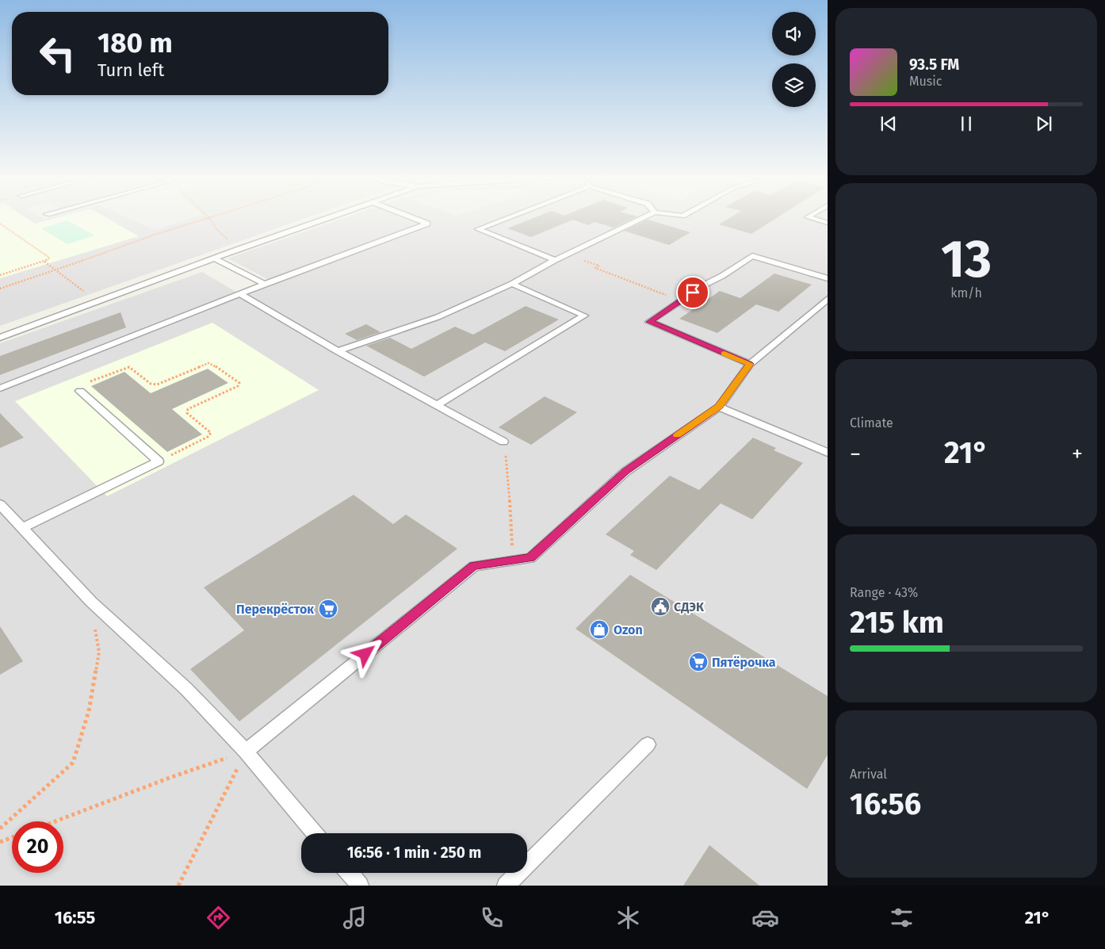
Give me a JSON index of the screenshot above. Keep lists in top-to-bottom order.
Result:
{
  "places": {
    "public building": ["СДЭК"],
    "supermarket": ["Перекрёсток", "Пятёрочка"],
    "shop": ["Ozon"]
  },
  "page": {
    "turn": ["180 m", "Turn left"],
    "song": ["93.5 FM", "Music"],
    "tile": [
      ["13", "km/h"],
      "Climate",
      ["Range · 43%", "215 km"],
      ["Arrival", "16:56"]
    ],
    "heat": ["−", "21°", "+"],
    "limit": "20",
    "trip": "16:56 · 1 min · 250 m",
    "tabs": ["16:55", "21°"]
  }
}
